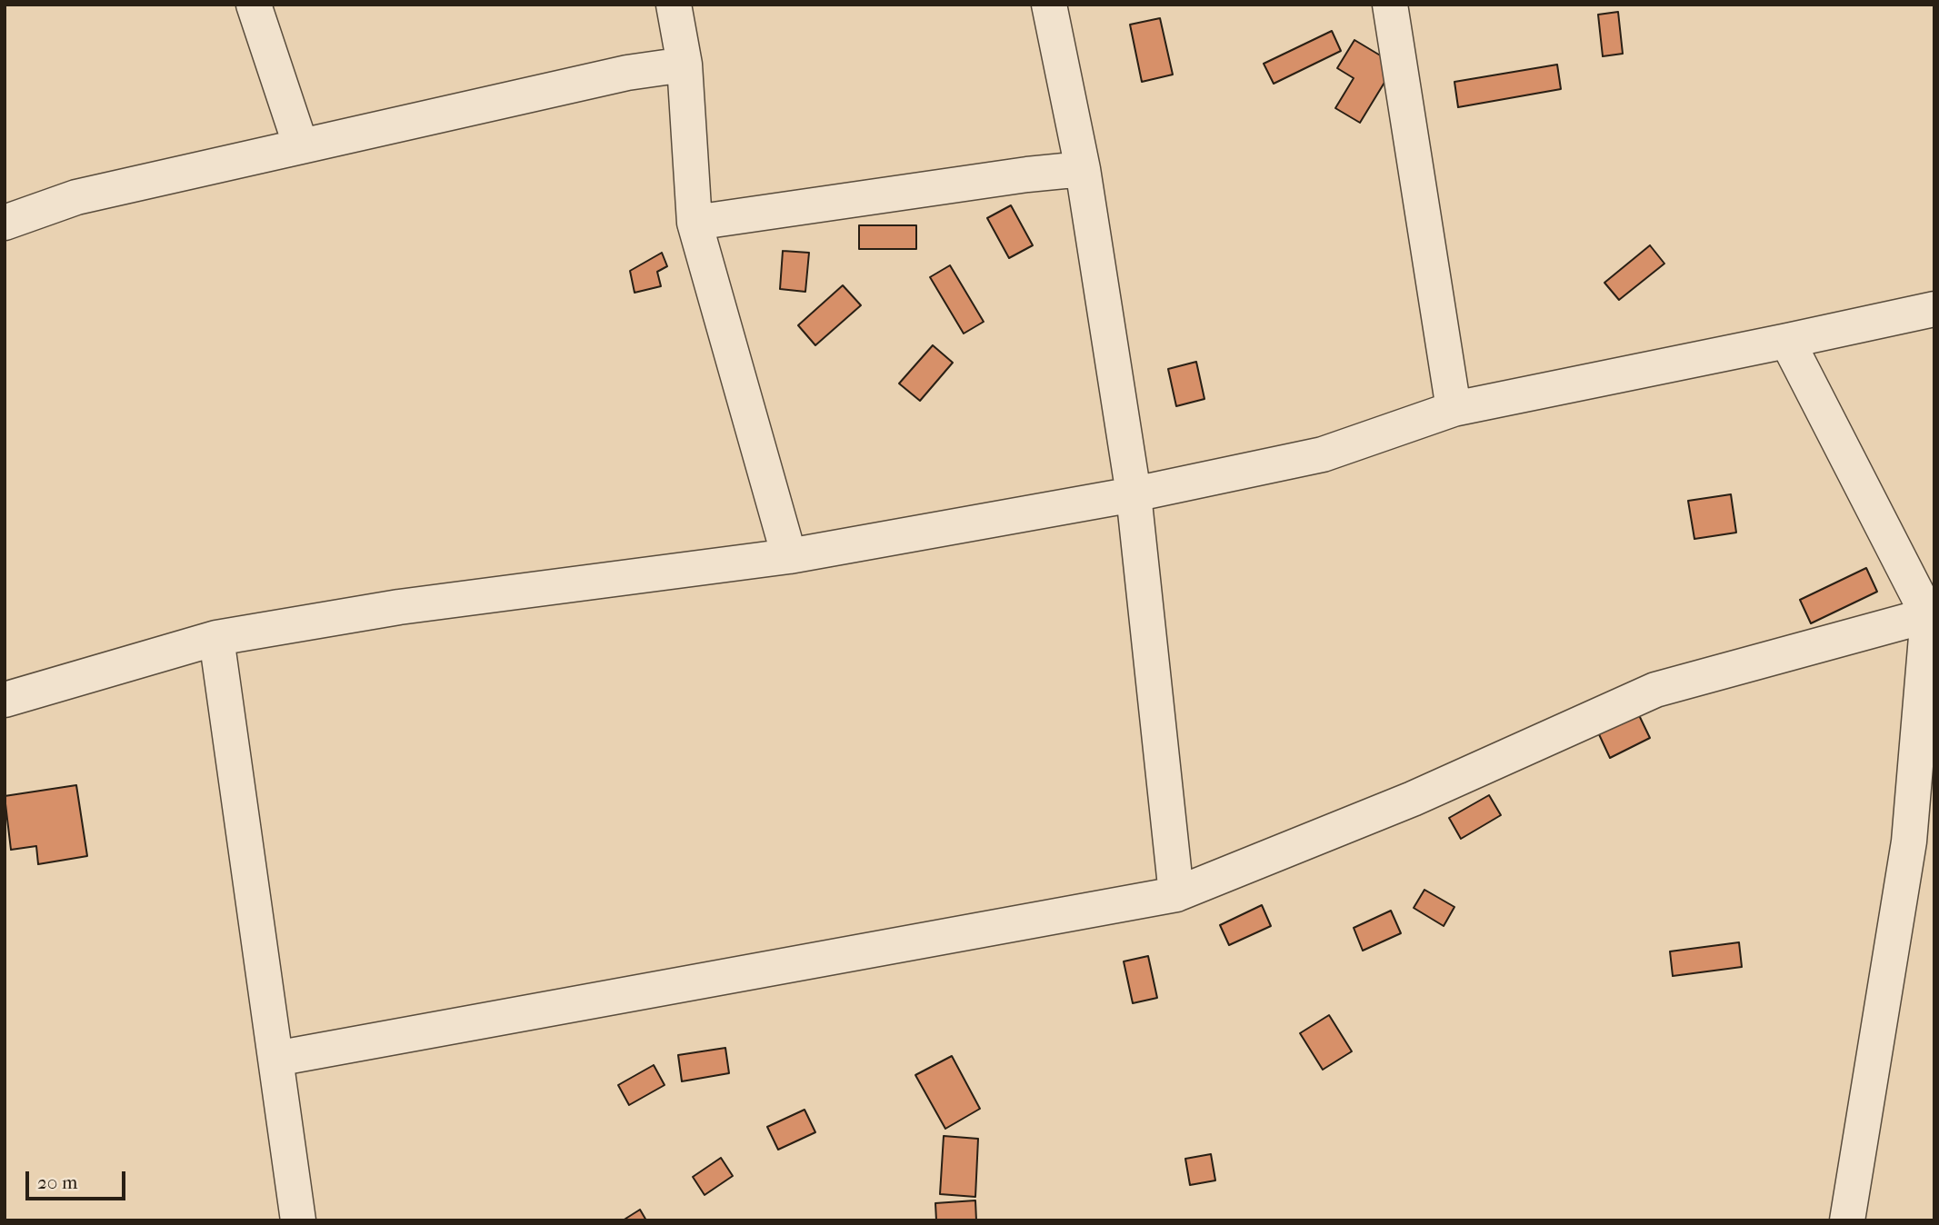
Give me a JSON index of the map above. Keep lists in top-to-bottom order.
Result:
{
  "scale_bar": "20 m"
}
